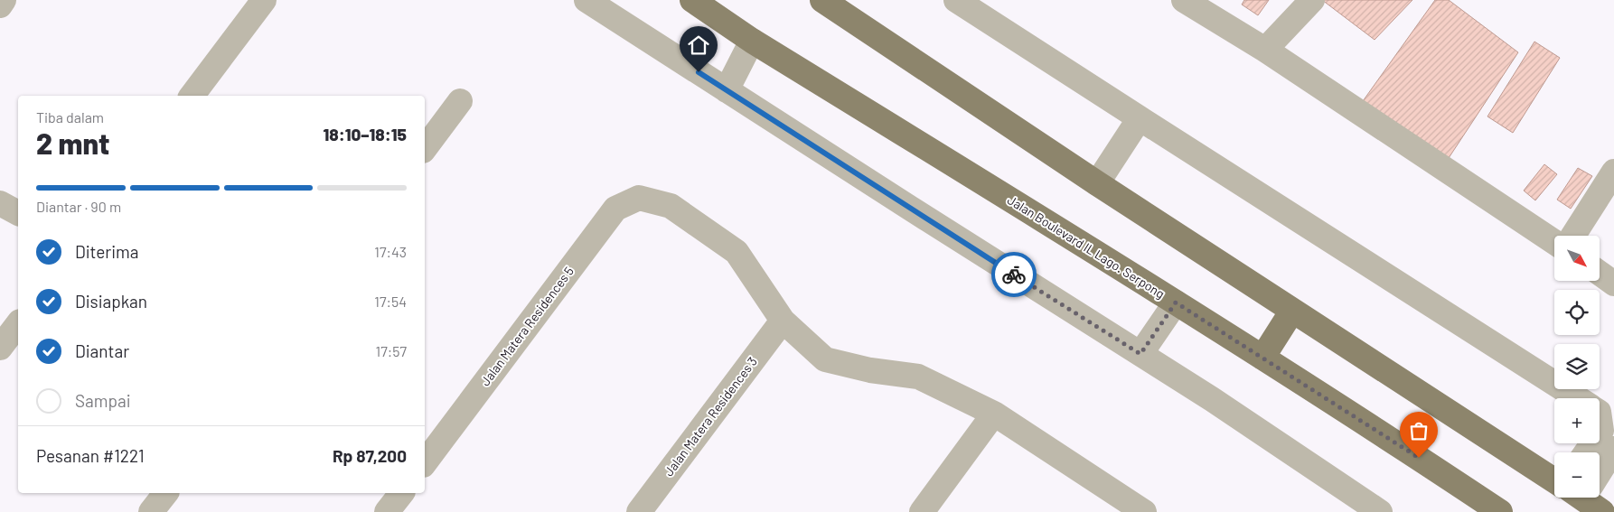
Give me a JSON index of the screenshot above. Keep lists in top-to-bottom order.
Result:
{
  "streets": {
    "main road": ["Jalan Boulevard IL Lago. Serpong"],
    "street": ["Jalan Matera Residences 5", "Jalan Matera Residences 3"]
  },
  "crossings": [
    ["Jalan Matera Residences 5", "Jalan Matera Residences 3"]
  ],
  "north": "bottom right",
  "page": {
    "heading": ["2 mnt", "Tiba dalam", "18:10–18:15"],
    "panel": ["Pesanan #1221", "Rp 87,200"],
    "bar": "Diantar · 90 m",
    "list": [
      ["Diterima", "17:43"],
      ["Disiapkan", "17:54"],
      ["Diantar", "17:57"],
      "Sampai"
    ],
    "map_buttons": ["+", "−"]
  }
}
